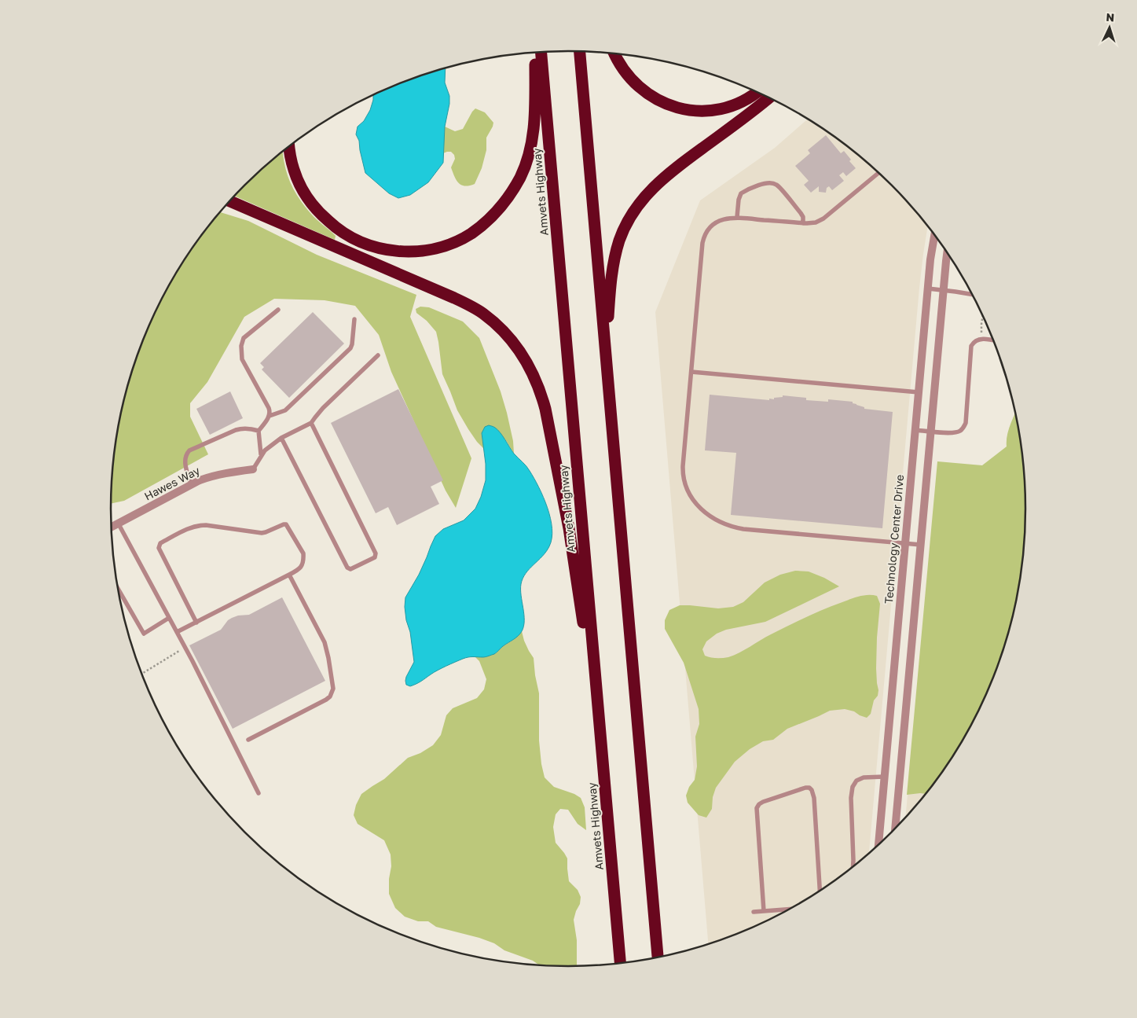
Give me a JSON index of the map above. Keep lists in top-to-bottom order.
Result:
{
  "streets": {
    "highway": ["Amvets Highway"],
    "street": ["Hawes Way", "Technology Center Drive"]
  },
  "north": "top"
}
